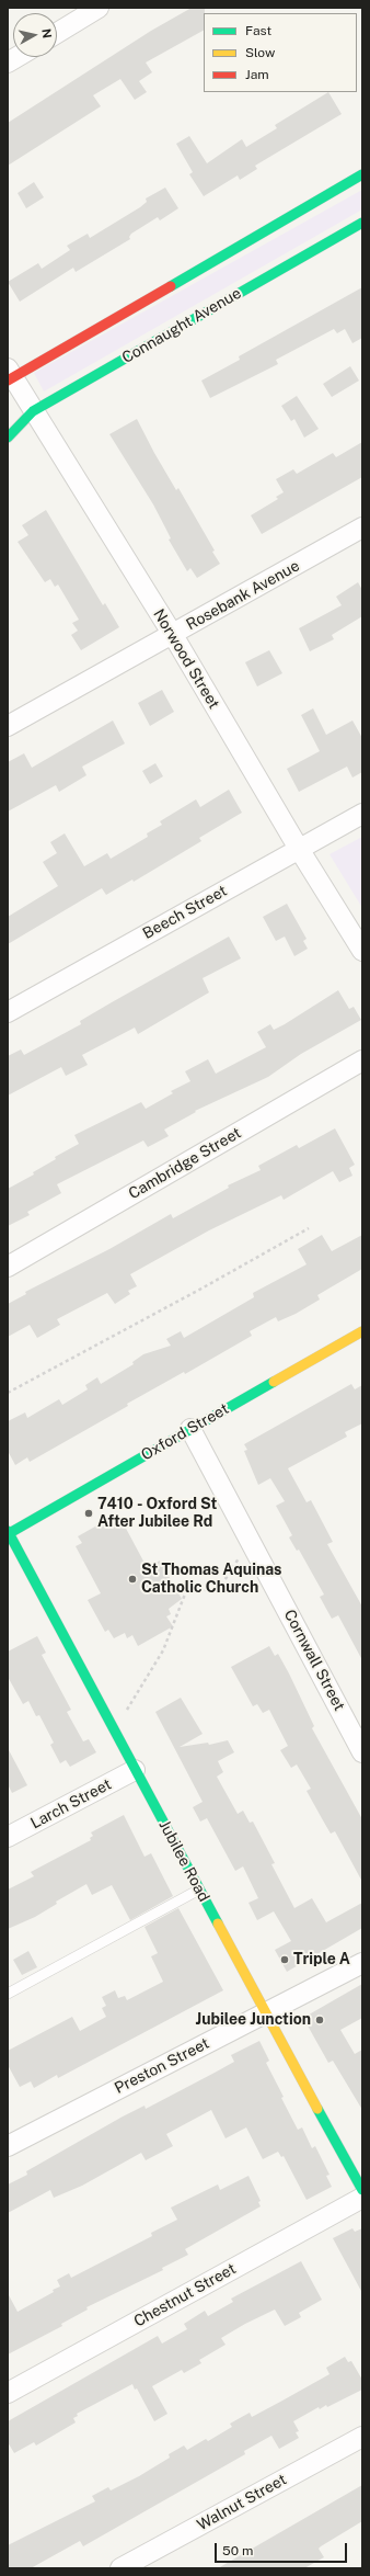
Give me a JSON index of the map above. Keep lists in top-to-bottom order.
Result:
{
  "streets": {
    "main road": ["Connaught Avenue", "Oxford Street", "Jubilee Road"],
    "street": [
      "Rosebank Avenue",
      "Norwood Street",
      "Beech Street",
      "Cambridge Street",
      "Cornwall Street",
      "Larch Street",
      "Preston Street",
      "Chestnut Street",
      "Walnut Street"
    ]
  },
  "crossings": [
    ["Connaught Avenue", "Norwood Street"],
    ["Rosebank Avenue", "Norwood Street"],
    ["Norwood Street", "Beech Street"],
    ["Oxford Street", "Cornwall Street"],
    ["Oxford Street", "Jubilee Road"],
    ["Larch Street", "Jubilee Road"],
    ["Jubilee Road", "Preston Street"]
  ],
  "places": [
    "7410 - Oxford St After Jubilee Rd",
    "St Thomas Aquinas Catholic Church",
    "Triple A",
    "Jubilee Junction"
  ],
  "legend": ["Fast", "Slow", "Jam"],
  "scale_bar": "50 m",
  "north": "right"
}
